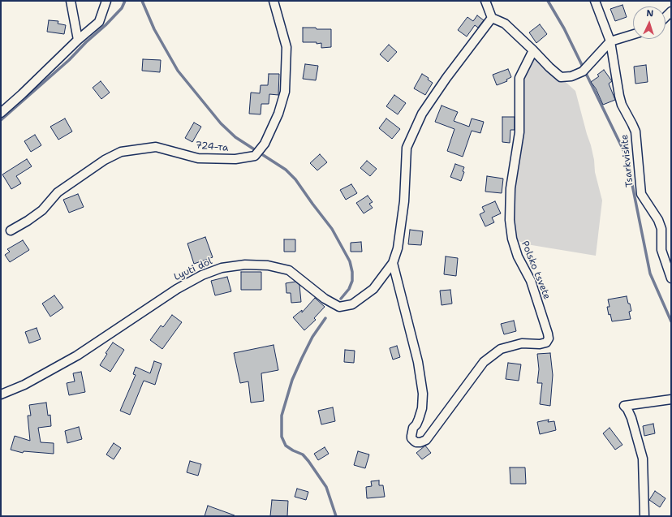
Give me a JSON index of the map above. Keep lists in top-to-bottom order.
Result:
{
  "streets": {
    "street": [
      "724-та",
      "Tsarkvishte",
      "Lyuti dol",
      "Polsko tsvete"
    ]
  },
  "crossings": [
    ["Lyuti dol", "Polsko tsvete"]
  ],
  "north": "top"
}
